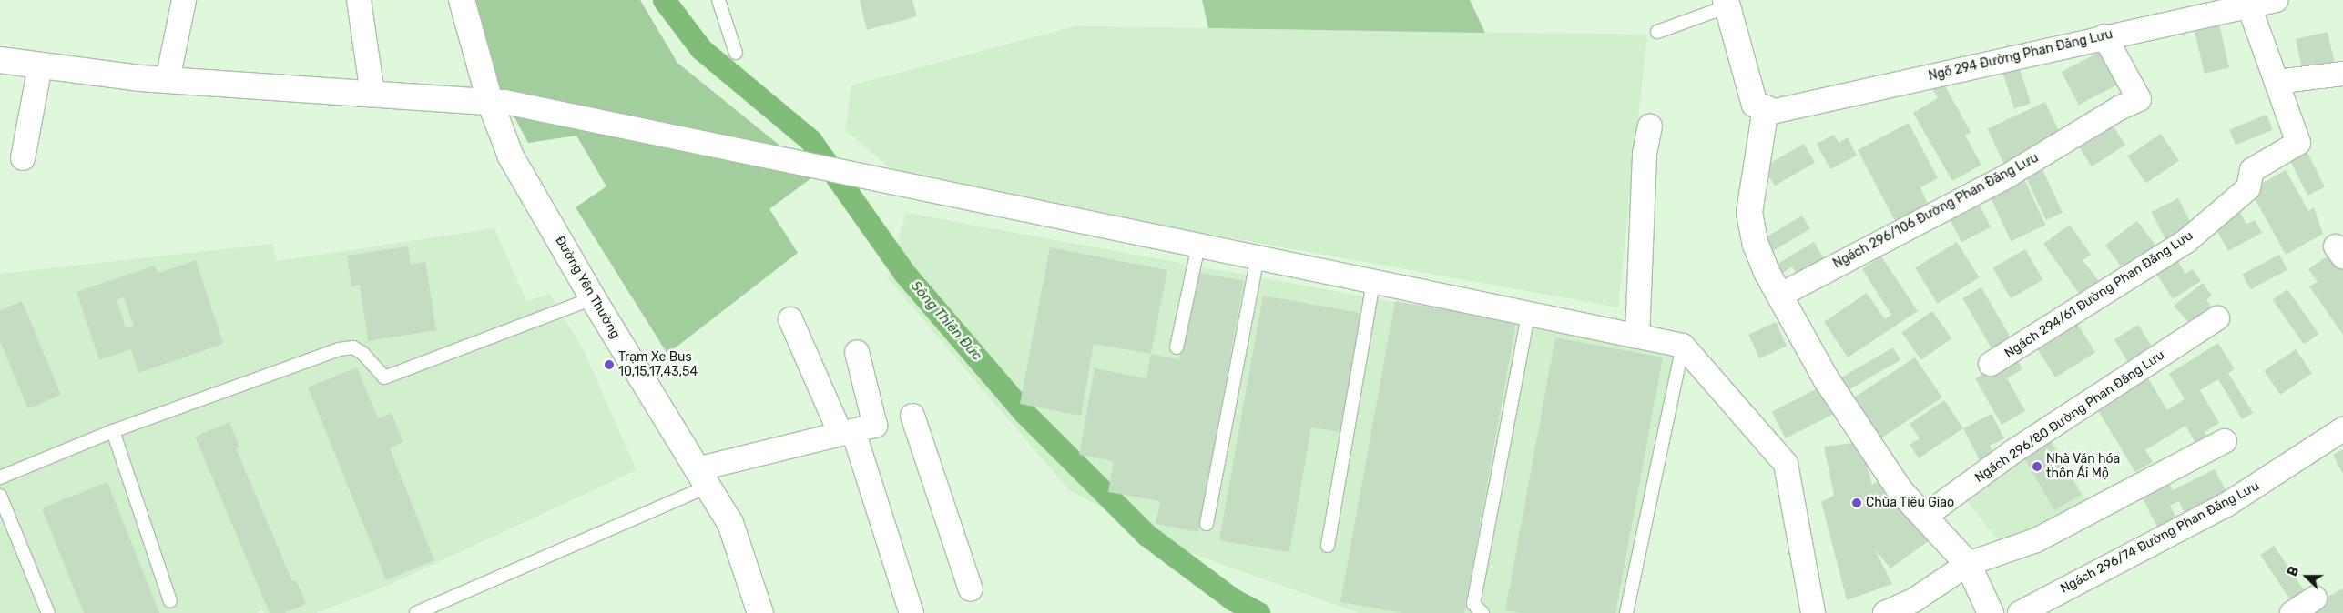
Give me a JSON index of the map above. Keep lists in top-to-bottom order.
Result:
{
  "streets": {
    "main road": ["Đường Yên Thường"],
    "street": [
      "Ngõ 294 Đường Phan Đăng Lưu",
      "Ngách 296/106 Đường Phan Đăng Lưu",
      "Ngách 294/61 Đường Phan Đăng Lưu",
      "Ngách 296/80 Đường Phan Đăng Lưu",
      "Ngách 296/74 Đường Phan Đăng Lưu"
    ]
  },
  "crossings": [
    ["Ngõ 294 Đường Phan Đăng Lưu", "Ngách 296/106 Đường Phan Đăng Lưu"],
    ["Ngõ 294 Đường Phan Đăng Lưu", "Ngách 294/61 Đường Phan Đăng Lưu"]
  ],
  "water": ["Sông Thiên Đức"],
  "places": ["Trạm Xe Bus 10,15,17,43,54", "Nhà Văn hóa thôn Ái Mộ", "Chùa Tiêu Giao"],
  "north": "left"
}
